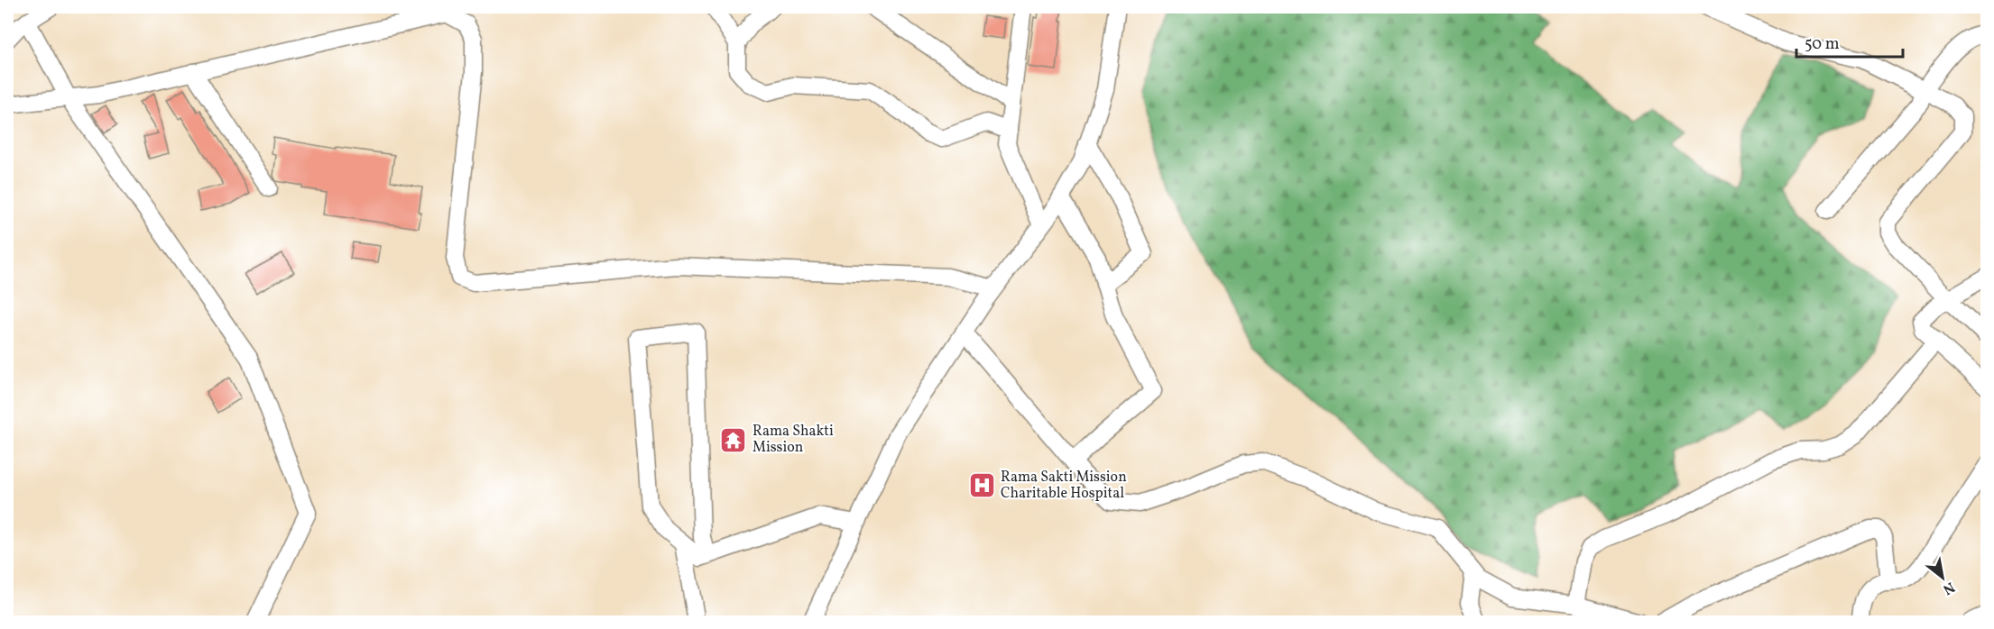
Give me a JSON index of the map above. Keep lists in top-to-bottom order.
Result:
{
  "places": {
    "temple": ["Rama Shakti Mission"],
    "hospital": ["Rama Sakti Mission Charitable Hospital"]
  },
  "scale_bar": "50 m",
  "north": "bottom right"
}
